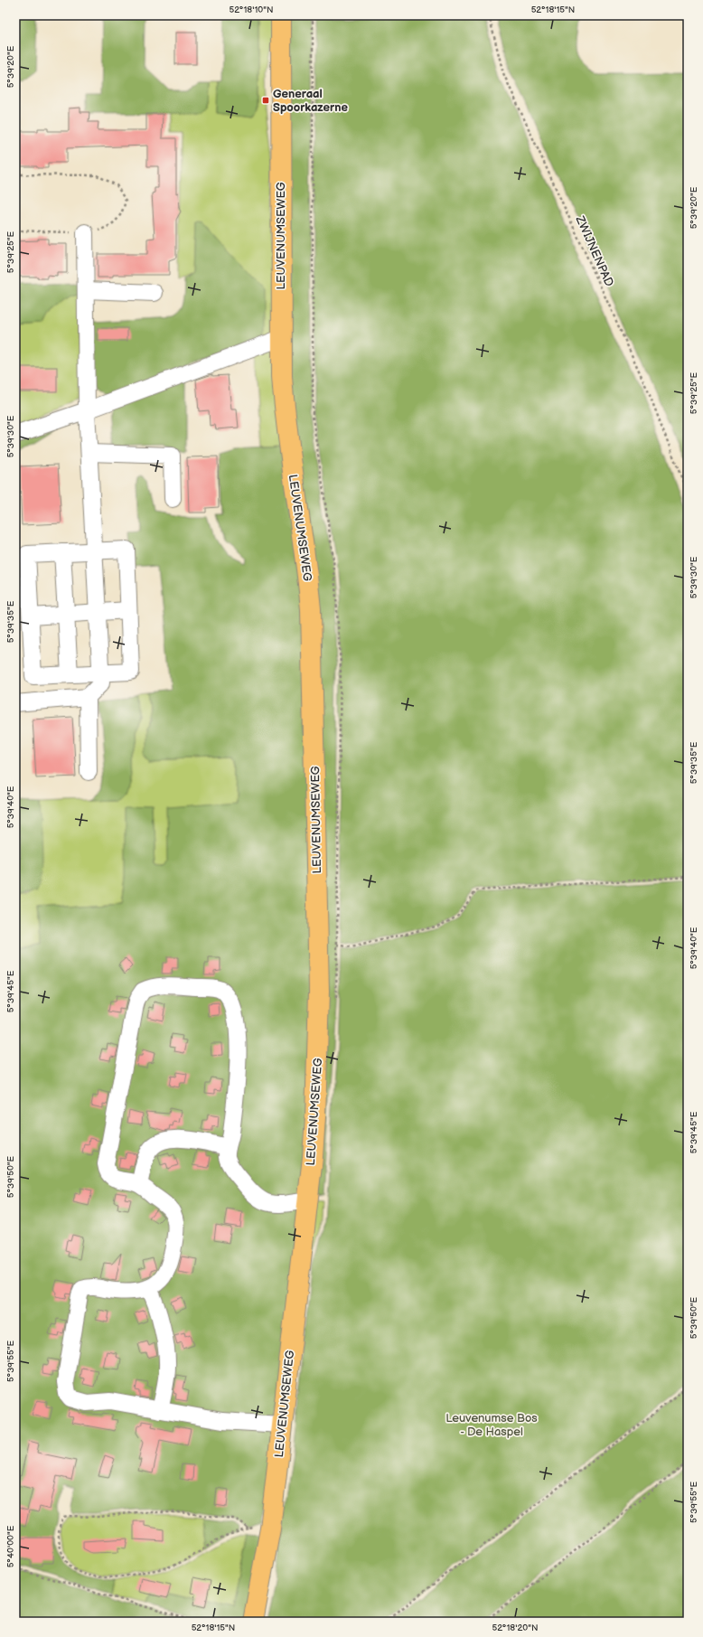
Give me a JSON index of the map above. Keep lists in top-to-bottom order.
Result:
{
  "streets": {
    "main road": ["LEUVENUMSEWEG"],
    "path": ["ZWIJNENPAD"]
  },
  "parks": ["Leuvenumse Bos - De Haspel"],
  "places": {
    "transit": ["Generaal Spoorkazerne"]
  },
  "coordinates": [
    "52°18'10\"N",
    "52°18'15\"N",
    "5°39'20\"E",
    "5°39'25\"E",
    "5°39'30\"E",
    "5°39'35\"E",
    "5°39'40\"E",
    "5°39'45\"E",
    "5°39'50\"E",
    "5°39'55\"E",
    "5°40'00\"E",
    "52°18'20\"N"
  ]
}
